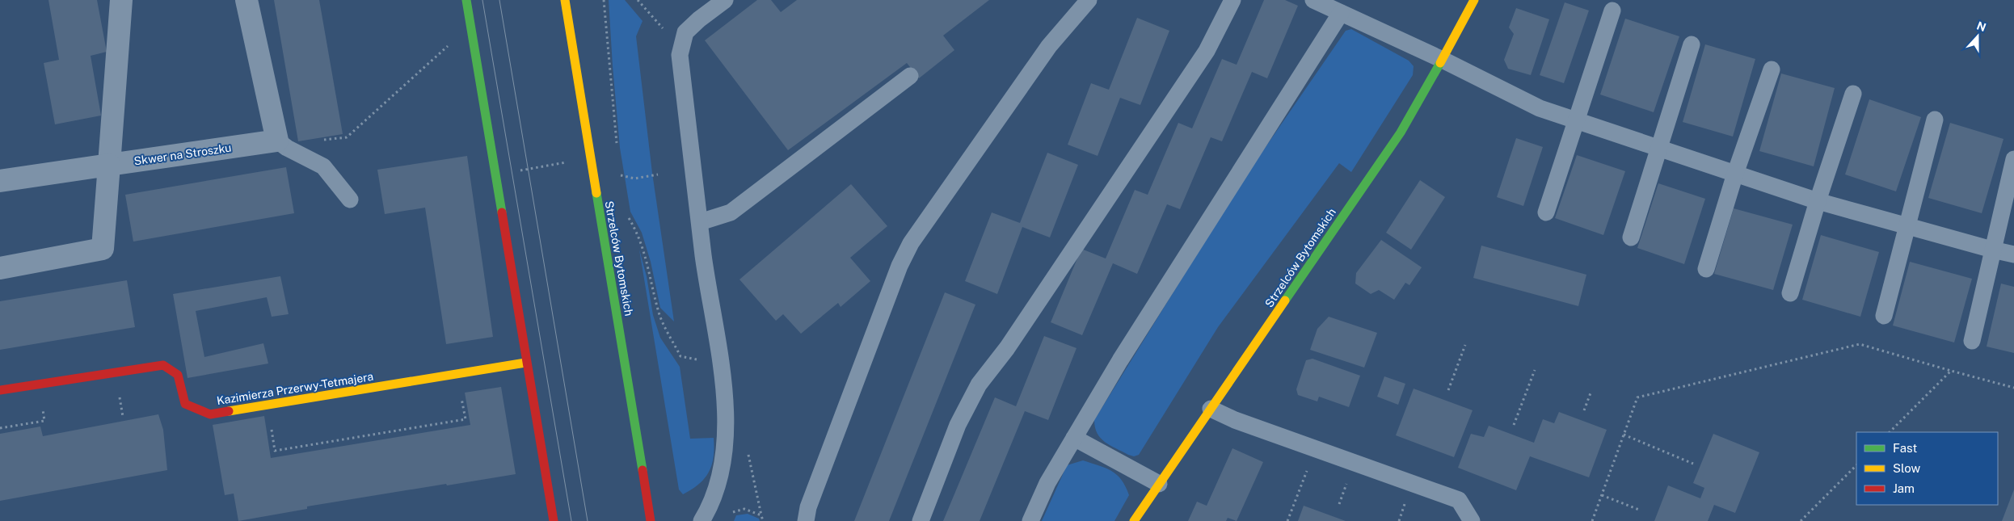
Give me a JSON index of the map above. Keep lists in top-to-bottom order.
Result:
{
  "streets": {
    "main road": ["Strzelców Bytomskich", "Kazimierza Przerwy-Tetmajera"],
    "street": ["Skwer na Stroszku"]
  },
  "legend": ["Fast", "Slow", "Jam"],
  "north": "top"
}
